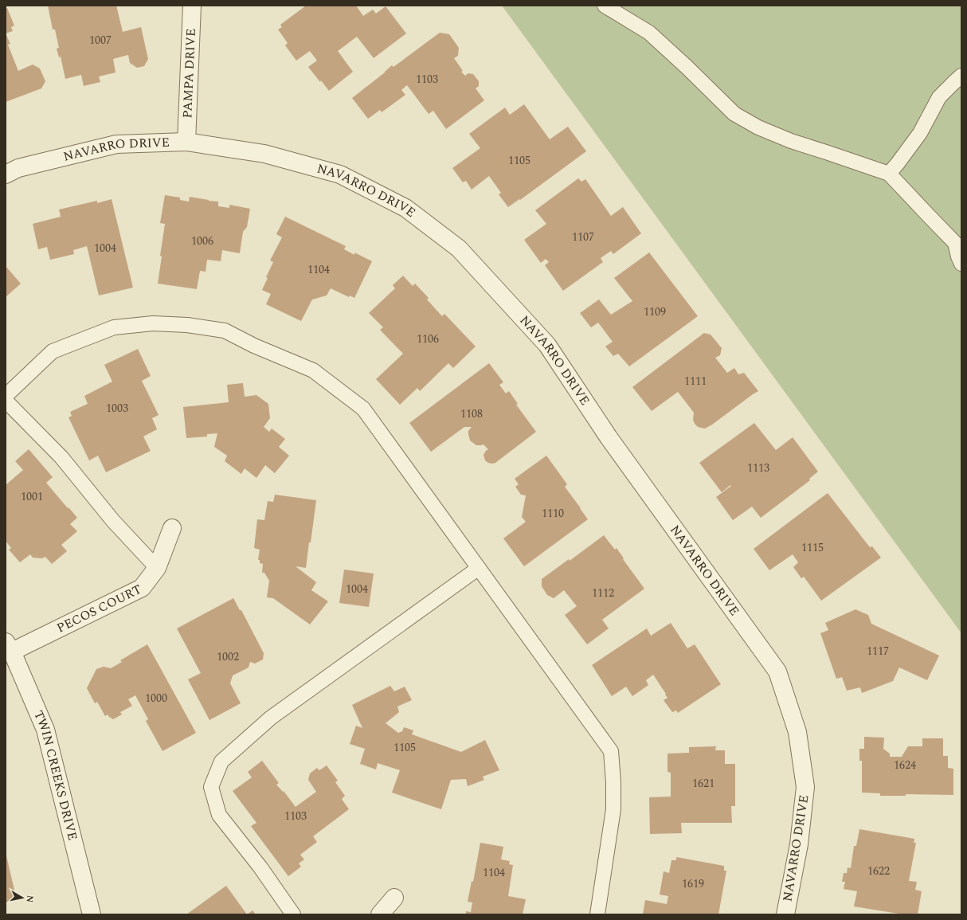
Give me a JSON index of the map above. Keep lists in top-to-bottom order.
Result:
{
  "streets": {
    "street": [
      "PAMPA DRIVE",
      "NAVARRO DRIVE",
      "PECOS COURT",
      "TWIN CREEKS DRIVE"
    ]
  },
  "crossings": [
    ["PAMPA DRIVE", "NAVARRO DRIVE"],
    ["PECOS COURT", "TWIN CREEKS DRIVE"]
  ],
  "house_numbers": [
    "1007",
    "1103",
    "1105",
    "1107",
    "1006",
    "1004",
    "1104",
    "1109",
    "1106",
    "1111",
    "1003",
    "1108",
    "1113",
    "1001",
    "1110",
    "1115",
    "1004",
    "1112",
    "1117",
    "1002",
    "1000",
    "1105",
    "1624",
    "1621",
    "1103",
    "1622",
    "1104",
    "1619"
  ],
  "north": "right"
}
